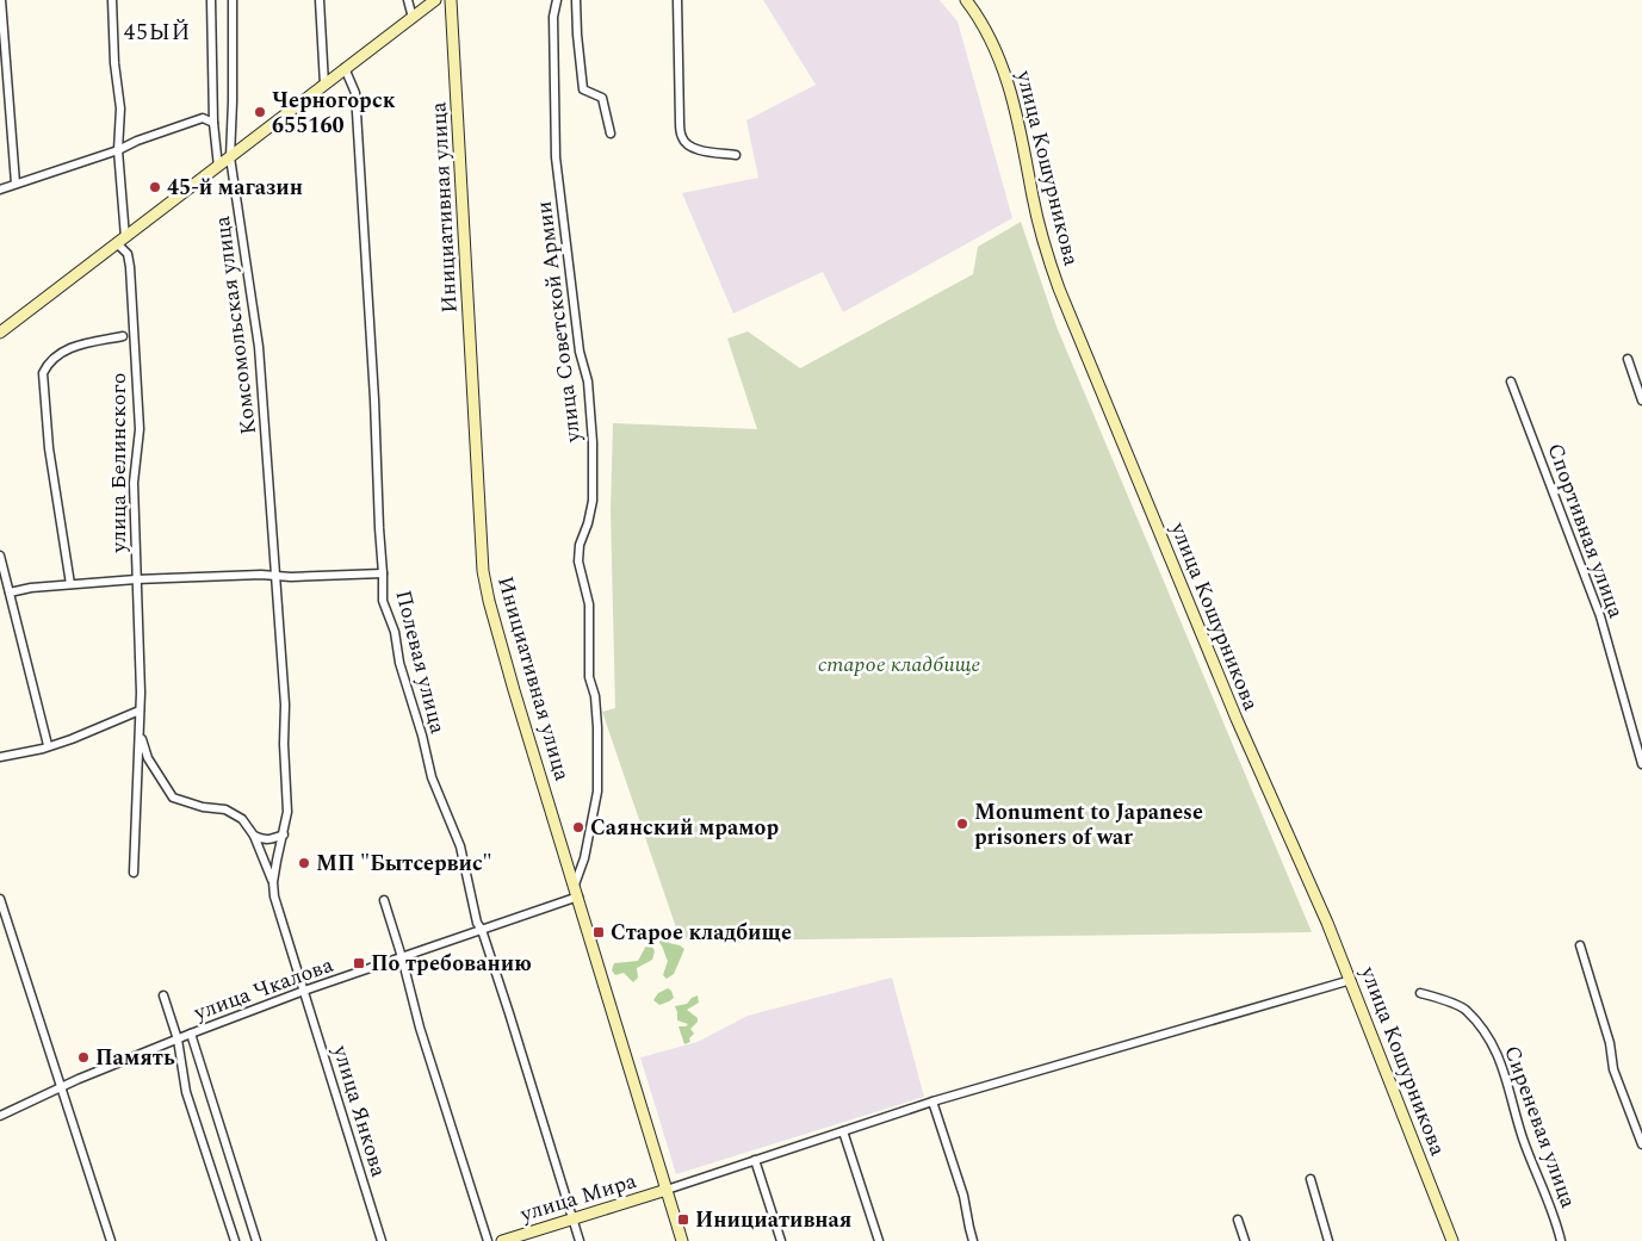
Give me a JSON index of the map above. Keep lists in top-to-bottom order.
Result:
{
  "streets": {
    "main road": ["улица Кошурникова", "Инициативная улица", "улица Мира"],
    "street": [
      "улица Советской Армии",
      "Комсомольская улица",
      "улица Белинского",
      "Спортивная улица",
      "Полевая улица",
      "улица Чкалова",
      "улица Янкова",
      "Сиреневая улица"
    ]
  },
  "crossings": [
    ["Инициативная улица", "улица Советской Армии"],
    ["Инициативная улица", "улица Чкалова"],
    ["Инициативная улица", "улица Мира"],
    ["Комсомольская улица", "улица Белинского"],
    ["Комсомольская улица", "улица Чкалова"],
    ["Комсомольская улица", "улица Янкова"],
    ["Полевая улица", "улица Чкалова"],
    ["Полевая улица", "улица Мира"],
    ["улица Чкалова", "улица Янкова"]
  ],
  "districts": ["45ЫЙ"],
  "parks": ["старое кладбище"],
  "places": {
    "other": [
      "Черногорск 655160",
      "45-й магазин",
      "Monument to Japanese prisoners of war",
      "Саянский мрамор",
      "МП \"Бытсервис\"",
      "Память"
    ],
    "transit": ["Старое кладбище", "По требованию", "Инициативная"]
  }
}
